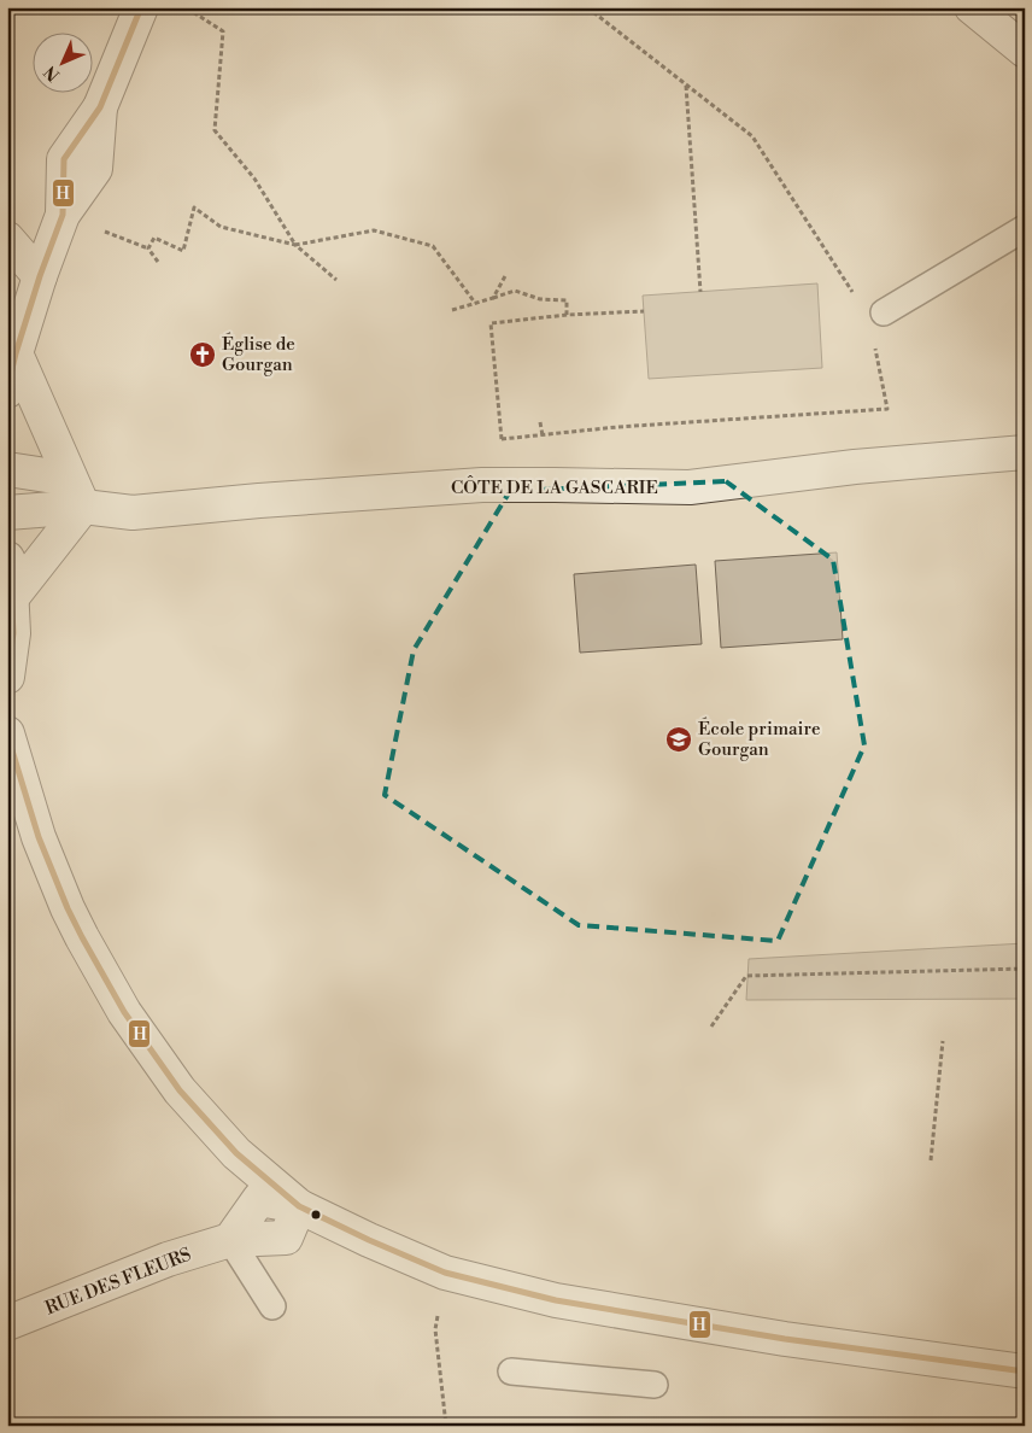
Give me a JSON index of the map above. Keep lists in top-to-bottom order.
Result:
{
  "streets": {
    "street": ["CÔTE DE LA GASCARIE", "RUE DES FLEURS"]
  },
  "places": {
    "church": ["Église de Gourgan"],
    "school or university": ["École primaire Gourgan"]
  },
  "lines": ["transit line H"],
  "north": "bottom left"
}
